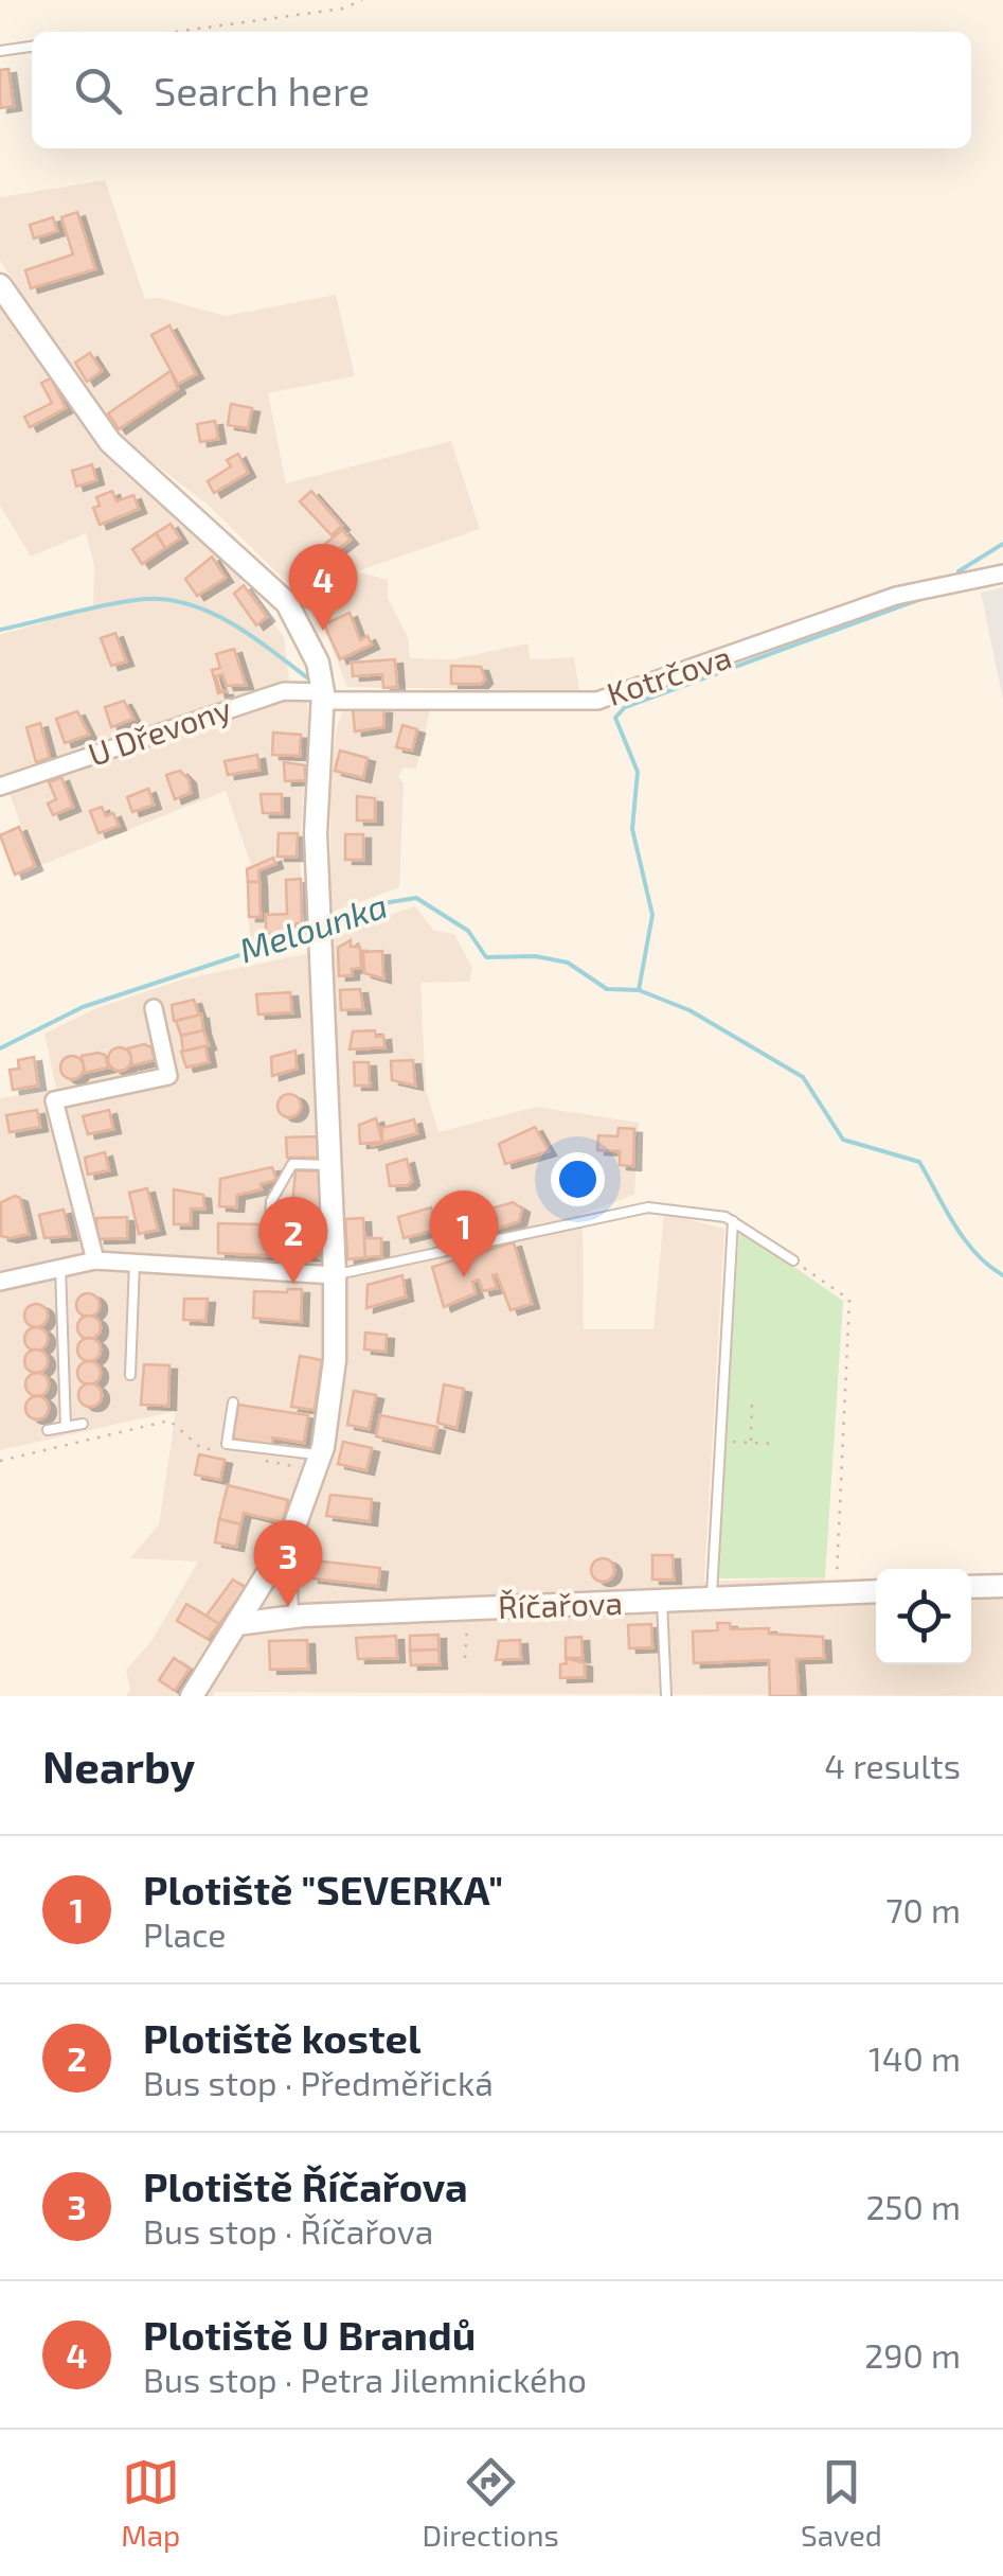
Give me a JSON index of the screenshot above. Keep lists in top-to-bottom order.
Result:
{
  "streets": {
    "street": ["Kotrčova", "U Dřevony", "Říčařova"]
  },
  "crossings": [
    ["Kotrčova", "U Dřevony"]
  ],
  "water": ["Melounka"],
  "page": {
    "search": "Search here",
    "pins": [
      "4",
      "1",
      "2",
      "3"
    ],
    "heading": ["Nearby", "4 results"],
    "list": [
      {
        "mark": "1",
        "name": "Plotiště \"SEVERKA\"",
        "note": "Place",
        "value": "70 m"
      },
      {
        "mark": "2",
        "name": "Plotiště kostel",
        "note": "Bus stop · Předměřická",
        "value": "140 m"
      },
      {
        "mark": "3",
        "name": "Plotiště Říčařova",
        "note": "Bus stop · Říčařova",
        "value": "250 m"
      },
      {
        "mark": "4",
        "name": "Plotiště U Brandů",
        "note": "Bus stop · Petra Jilemnického",
        "value": "290 m"
      }
    ],
    "nav": ["Map", "Directions", "Saved"]
  }
}
